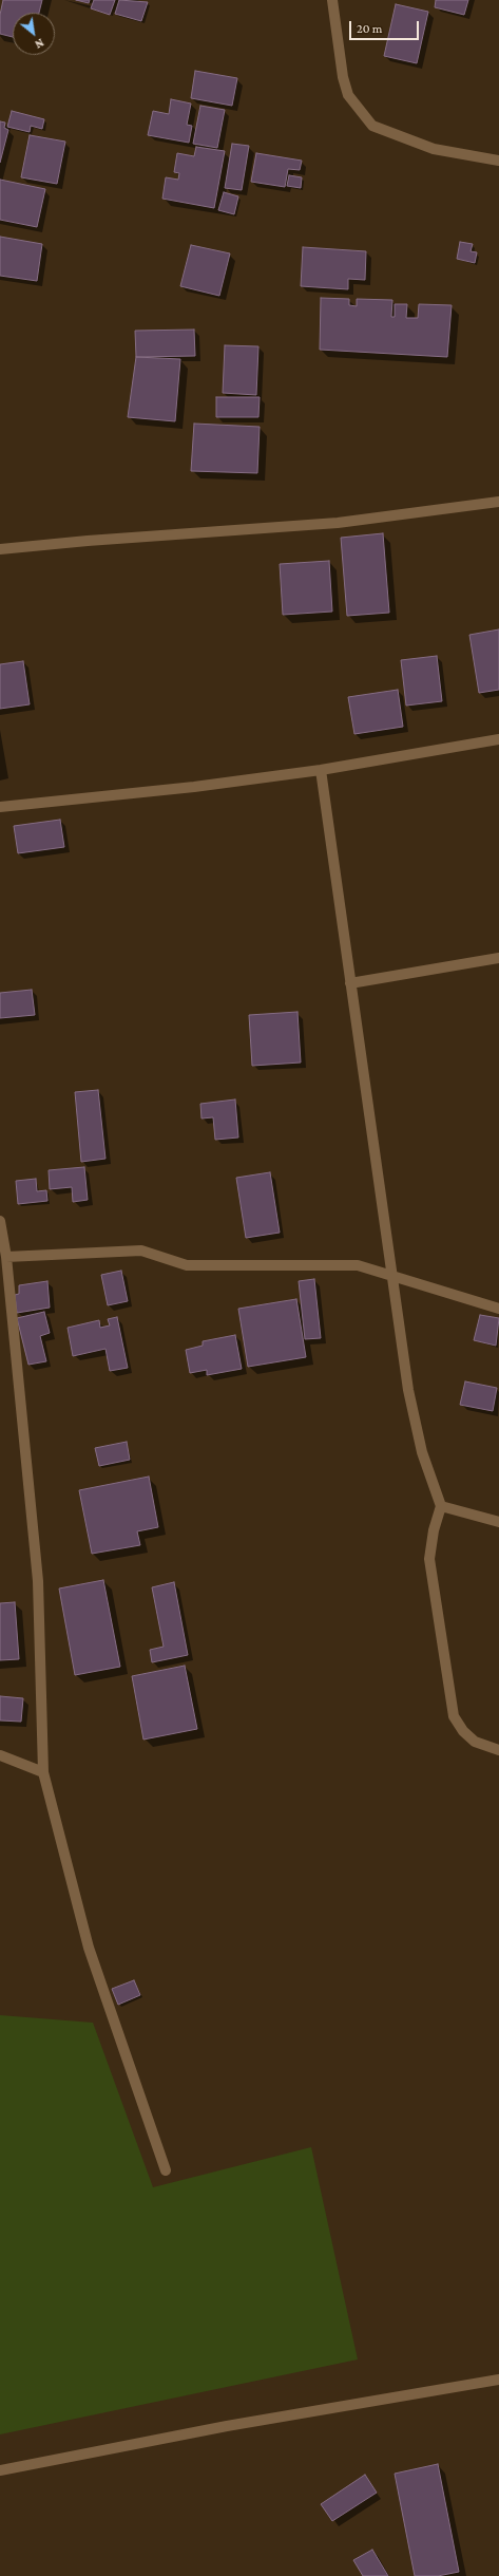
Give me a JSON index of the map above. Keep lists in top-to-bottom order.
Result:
{
  "scale_bar": "20 m",
  "north": "bottom right"
}
